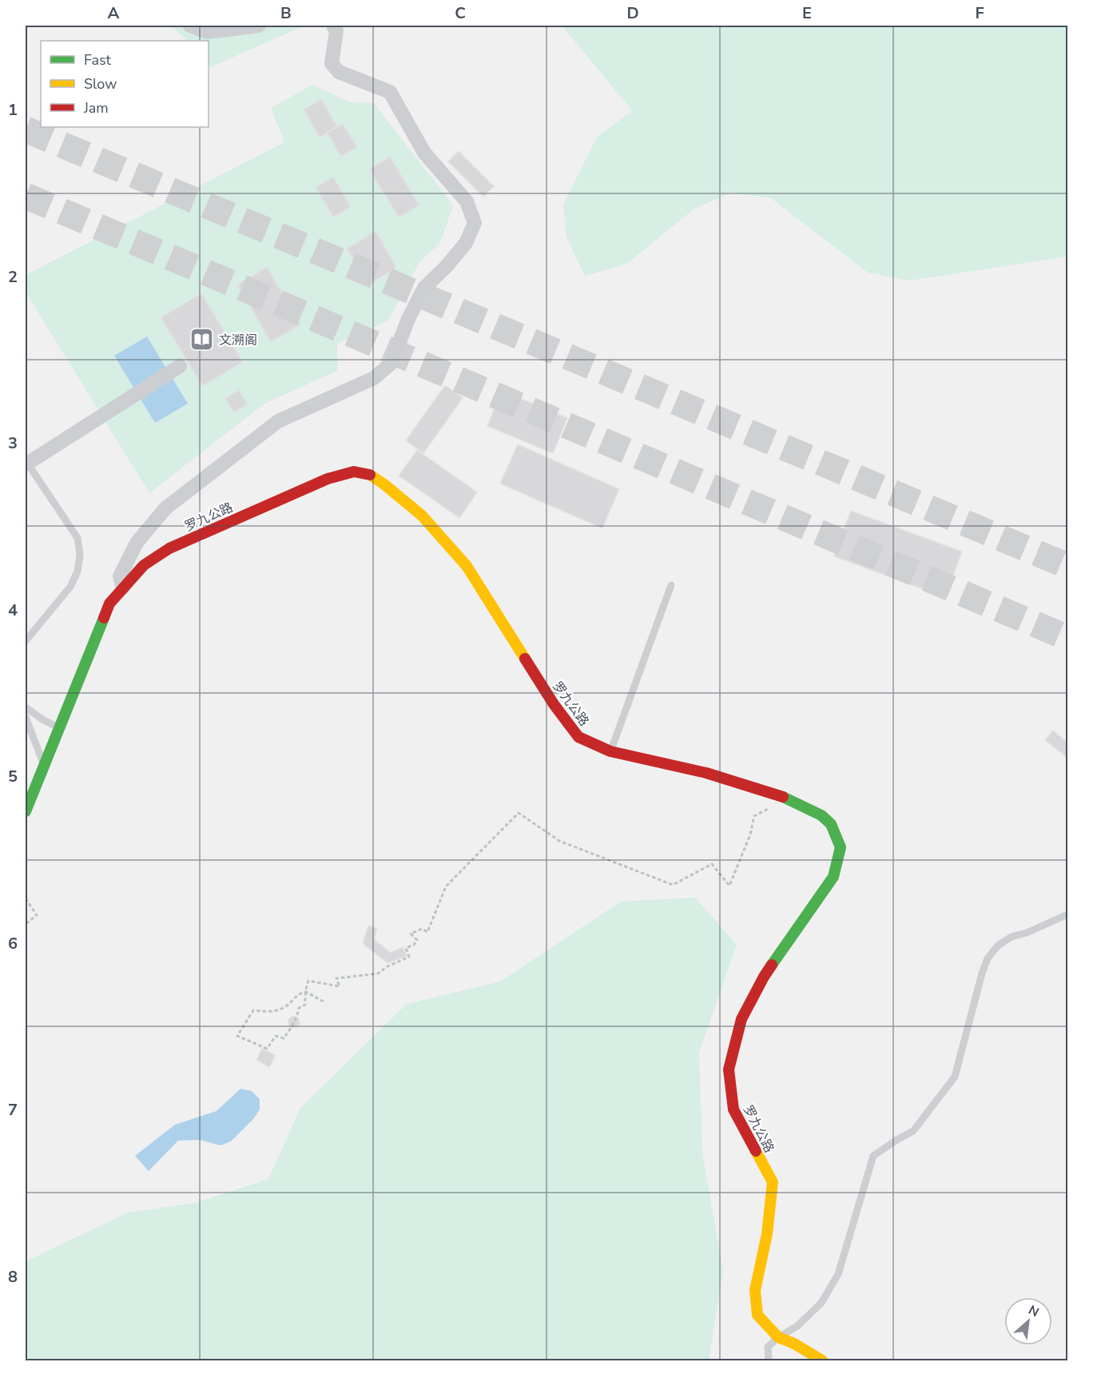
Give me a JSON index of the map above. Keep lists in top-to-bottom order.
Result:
{
  "streets": {
    "street": ["罗九公路"]
  },
  "places": {
    "library": ["文溯阁"]
  },
  "legend": ["Fast", "Slow", "Jam"],
  "north": "top right",
  "grid": {
    "columns": [
      "A",
      "B",
      "C",
      "D",
      "E",
      "F"
    ],
    "rows": [
      "1",
      "2",
      "3",
      "4",
      "5",
      "6",
      "7",
      "8"
    ]
  }
}
